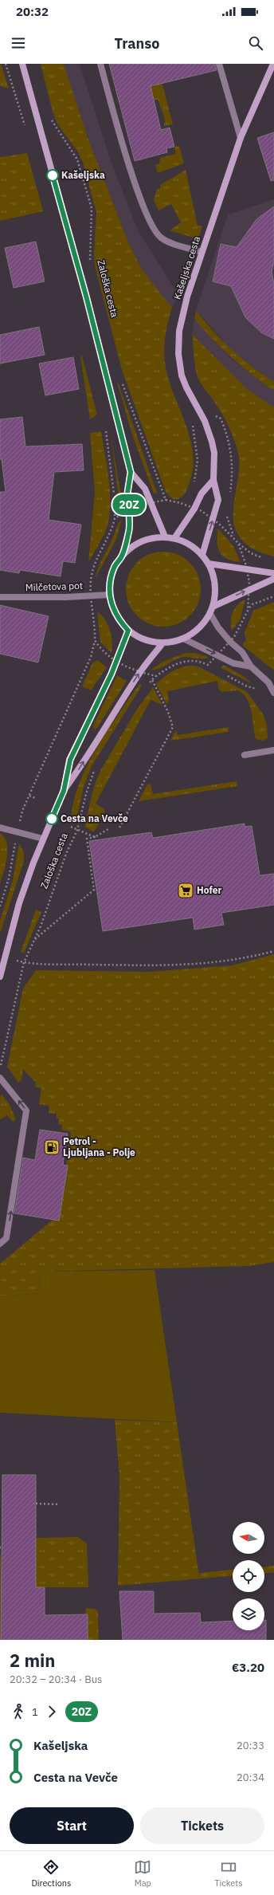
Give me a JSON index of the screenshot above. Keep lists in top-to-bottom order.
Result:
{
  "streets": {
    "main road": ["Kašeljska cesta", "Zaloška cesta"],
    "street": ["Milčetova pot"]
  },
  "crossings": [
    ["Kašeljska cesta", "Zaloška cesta"],
    ["Kašeljska cesta", "Milčetova pot"],
    ["Zaloška cesta", "Milčetova pot"]
  ],
  "places": {
    "other": ["Kašeljska", "Cesta na Vevče"],
    "supermarket": ["Hofer"],
    "fuel station": ["Petrol - Ljubljana - Polje"]
  },
  "lines": ["bus line 20Z"],
  "north": "left",
  "page": {
    "status": "20:32",
    "header": "Transo",
    "on_map": "20Z",
    "heading": ["2 min", "20:32 – 20:34 · Bus", "€3.20"],
    "legs": ["1", "20Z"],
    "list": [
      {
        "name": "Kašeljska",
        "value": "20:33"
      },
      {
        "name": "Cesta na Vevče",
        "value": "20:34"
      }
    ],
    "buttons": ["Start", "Tickets"],
    "tabs": ["Directions", "Map", "Tickets"]
  }
}
